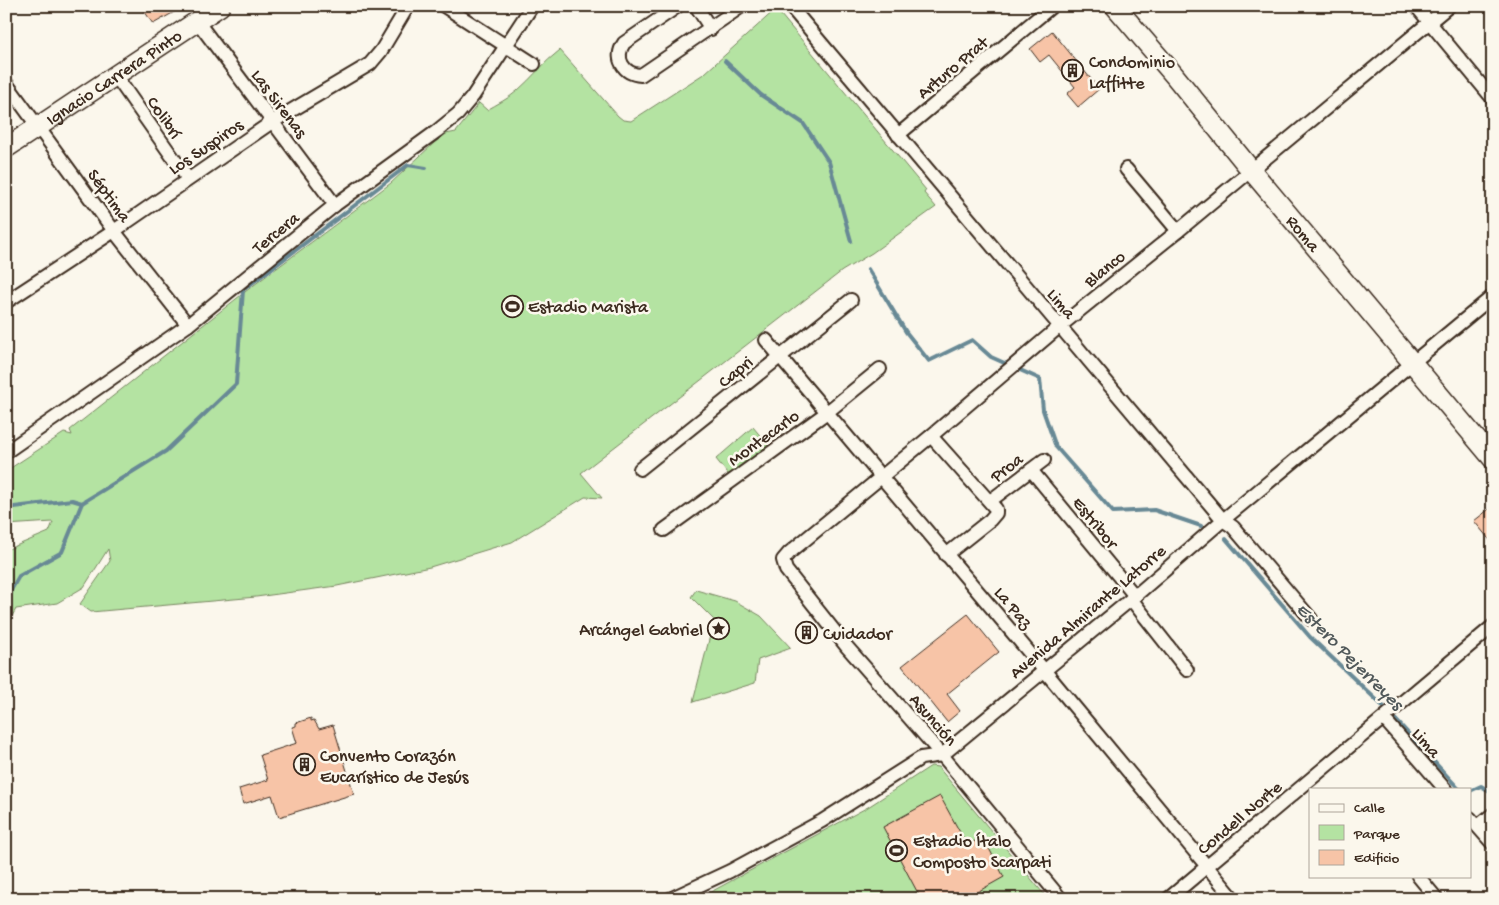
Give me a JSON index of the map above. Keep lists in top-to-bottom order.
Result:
{
  "streets": {
    "street": [
      "Arturo Prat",
      "Ignacio Carrera Pinto",
      "Las Sirenas",
      "Colibrí",
      "Los Suspiros",
      "Séptima",
      "Tercera",
      "Roma",
      "Blanco",
      "Lima",
      "Capri",
      "Montecarlo",
      "Proa",
      "Estribor",
      "La Paz",
      "Avenida Almirante Latorre",
      "Asunción",
      "Condell Norte"
    ]
  },
  "crossings": [
    ["Arturo Prat", "Lima"],
    ["Ignacio Carrera Pinto", "Las Sirenas"],
    ["Ignacio Carrera Pinto", "Colibrí"],
    ["Ignacio Carrera Pinto", "Séptima"],
    ["Las Sirenas", "Los Suspiros"],
    ["Las Sirenas", "Tercera"],
    ["Colibrí", "Los Suspiros"],
    ["Los Suspiros", "Séptima"],
    ["Séptima", "Tercera"],
    ["Roma", "Blanco"],
    ["Roma", "Avenida Almirante Latorre"],
    ["Blanco", "Lima"],
    ["Blanco", "La Paz"],
    ["Blanco", "Asunción"],
    ["Lima", "Avenida Almirante Latorre"],
    ["Lima", "Condell Norte"],
    ["Capri", "La Paz"],
    ["Montecarlo", "La Paz"],
    ["Proa", "Estribor"],
    ["Estribor", "Avenida Almirante Latorre"],
    ["La Paz", "Avenida Almirante Latorre"],
    ["La Paz", "Condell Norte"],
    ["Avenida Almirante Latorre", "Asunción"]
  ],
  "water": ["Estero Pejerreyes"],
  "places": {
    "building": ["Condominio Laffitte", "Cuidador", "Convento Corazón Eucarístico de Jesús"],
    "sports": ["Estadio Marista", "Estadio Ítalo Composto Scarpati"],
    "place": ["Arcángel Gabriel"]
  },
  "legend": ["Calle", "Parque", "Edificio"]
}
